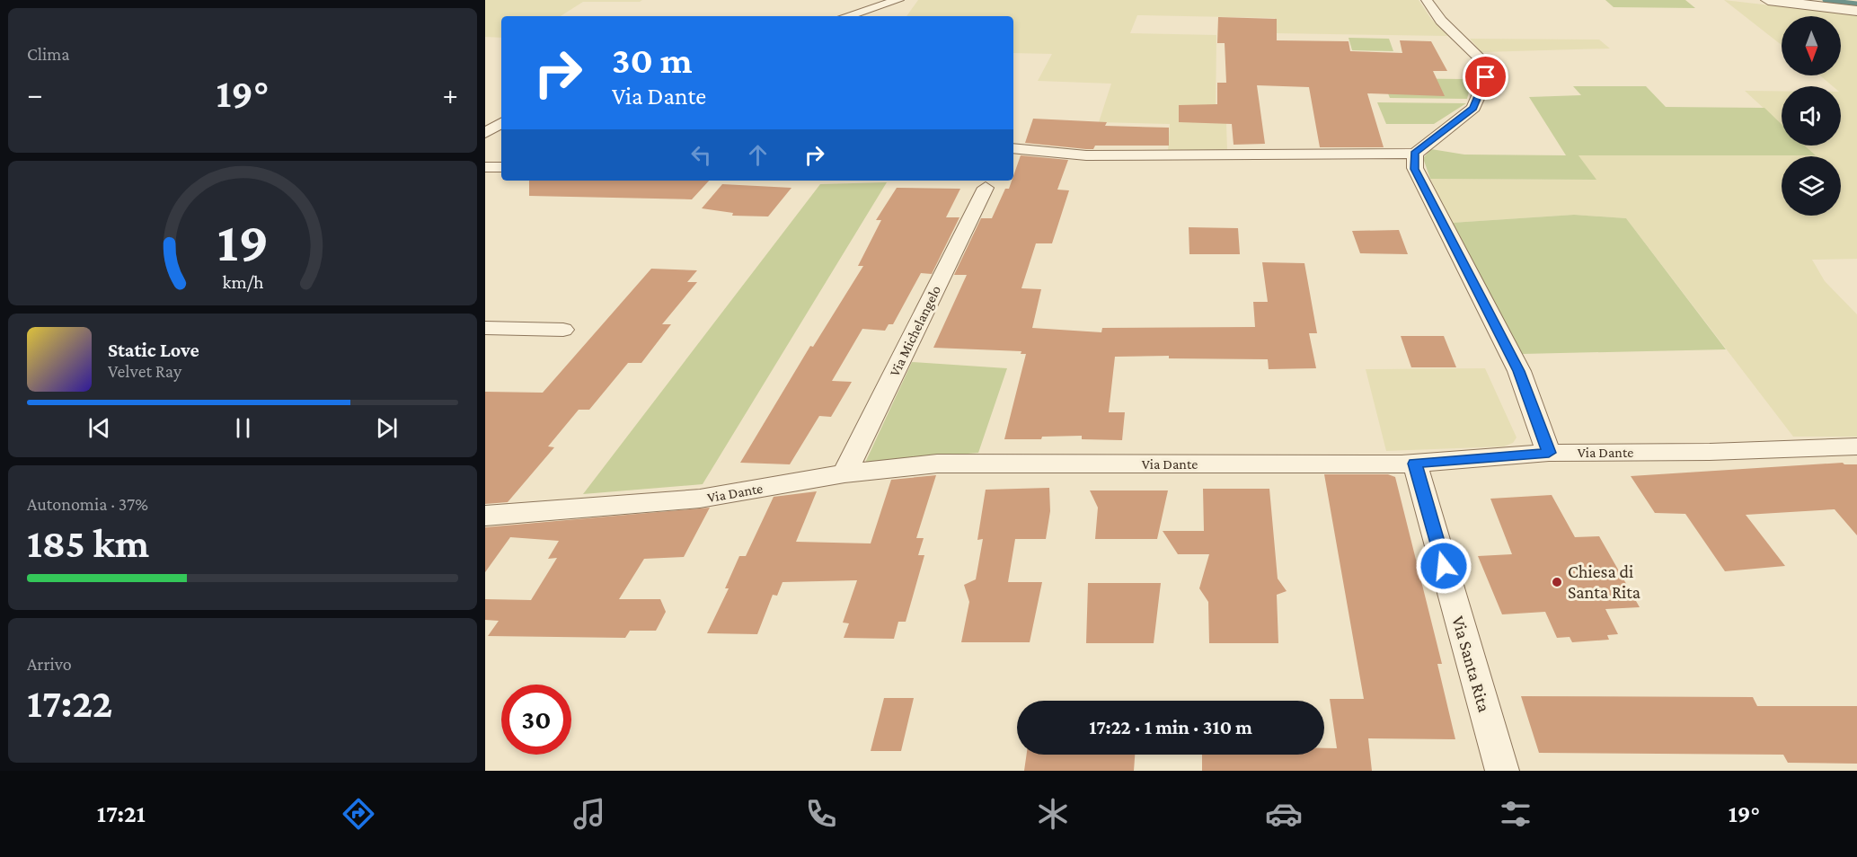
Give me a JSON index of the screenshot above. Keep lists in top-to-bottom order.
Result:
{
  "streets": {
    "street": ["Via Michelangelo", "Via Dante", "Via Santa Rita"]
  },
  "crossings": [
    ["Via Michelangelo", "Via Dante"],
    ["Via Dante", "Via Santa Rita"]
  ],
  "places": ["Chiesa di Santa Rita"],
  "north": "bottom",
  "page": {
    "tile": [
      "Clima",
      ["Autonomia · 37%", "185 km"],
      ["Arrivo", "17:22"]
    ],
    "turn": ["30 m", "Via Dante"],
    "heat": ["−", "19°", "+"],
    "song": ["Static Love", "Velvet Ray"],
    "limit": "30",
    "trip": "17:22 · 1 min · 310 m",
    "tabs": ["17:21", "19°"],
    "gauge": ["19", "km/h"]
  }
}
